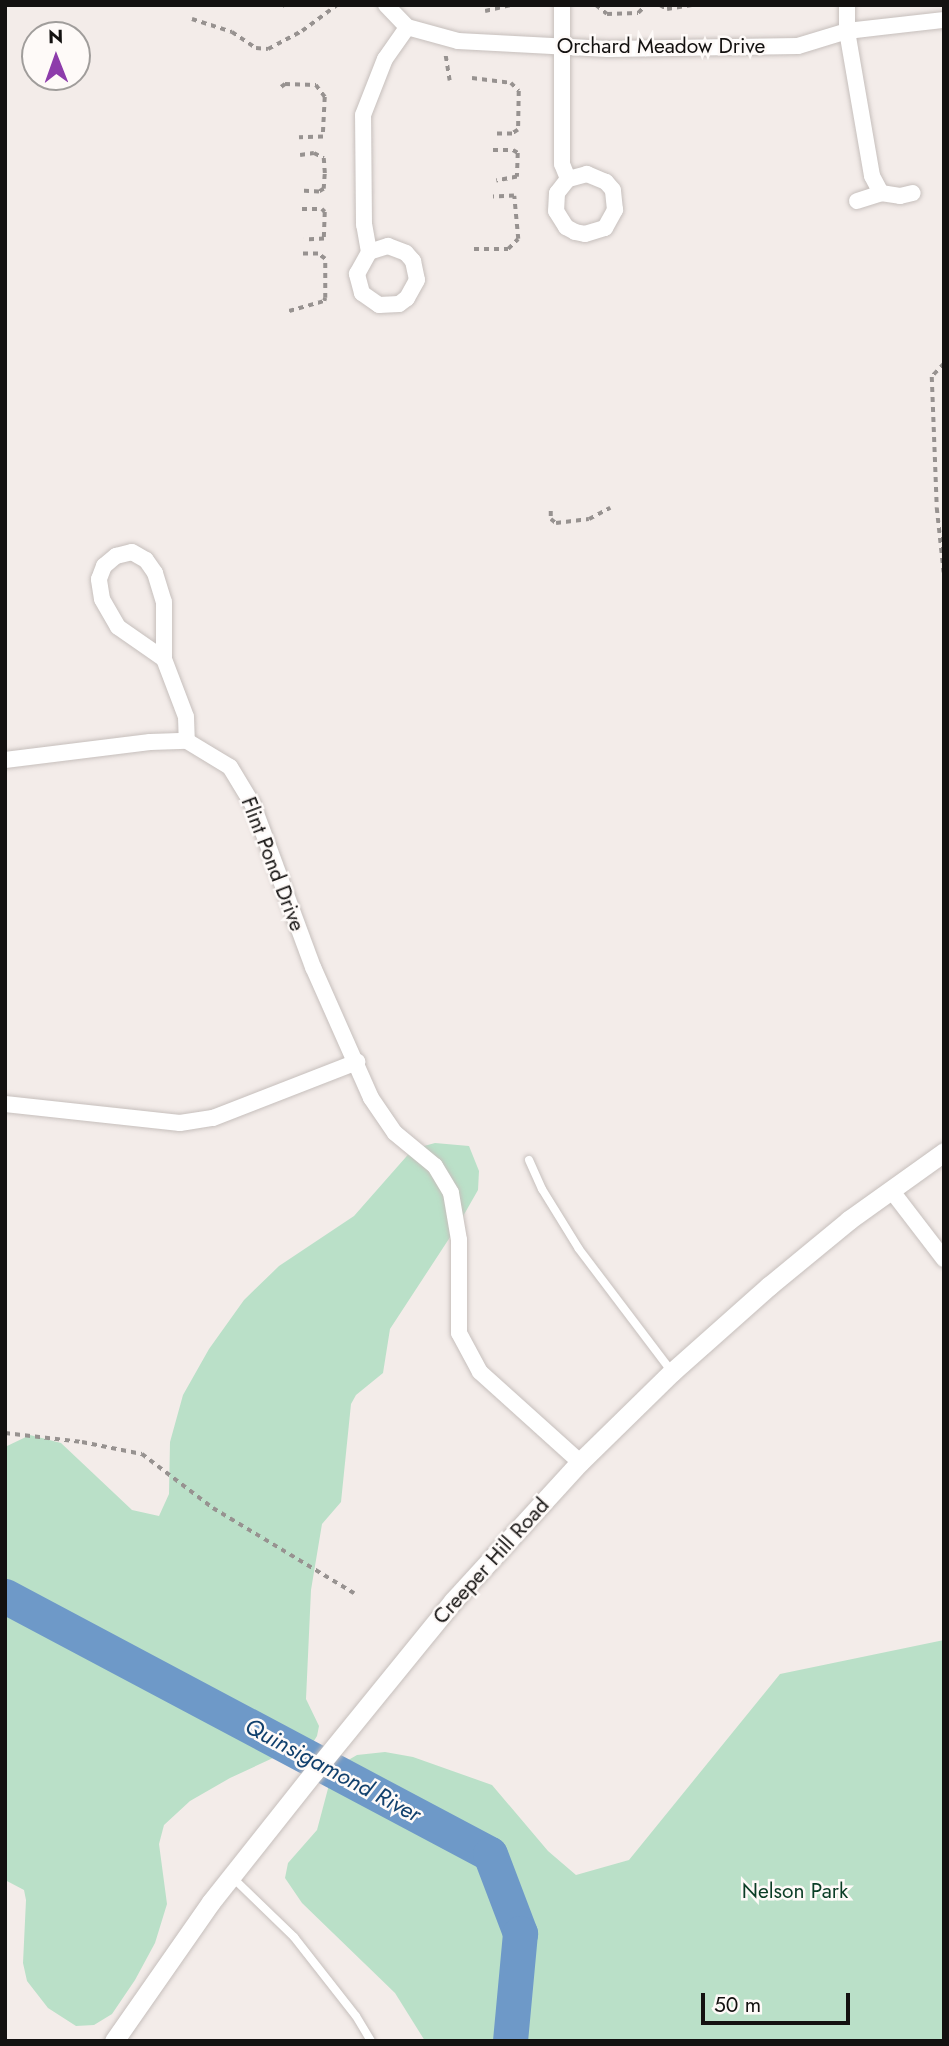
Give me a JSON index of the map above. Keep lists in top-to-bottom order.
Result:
{
  "streets": {
    "street": ["Orchard Meadow Drive", "Flint Pond Drive", "Creeper Hill Road"]
  },
  "crossings": [
    ["Flint Pond Drive", "Creeper Hill Road"]
  ],
  "water": ["Quinsigamond River"],
  "parks": ["Nelson Park"],
  "scale_bar": "50 m",
  "north": "top"
}
